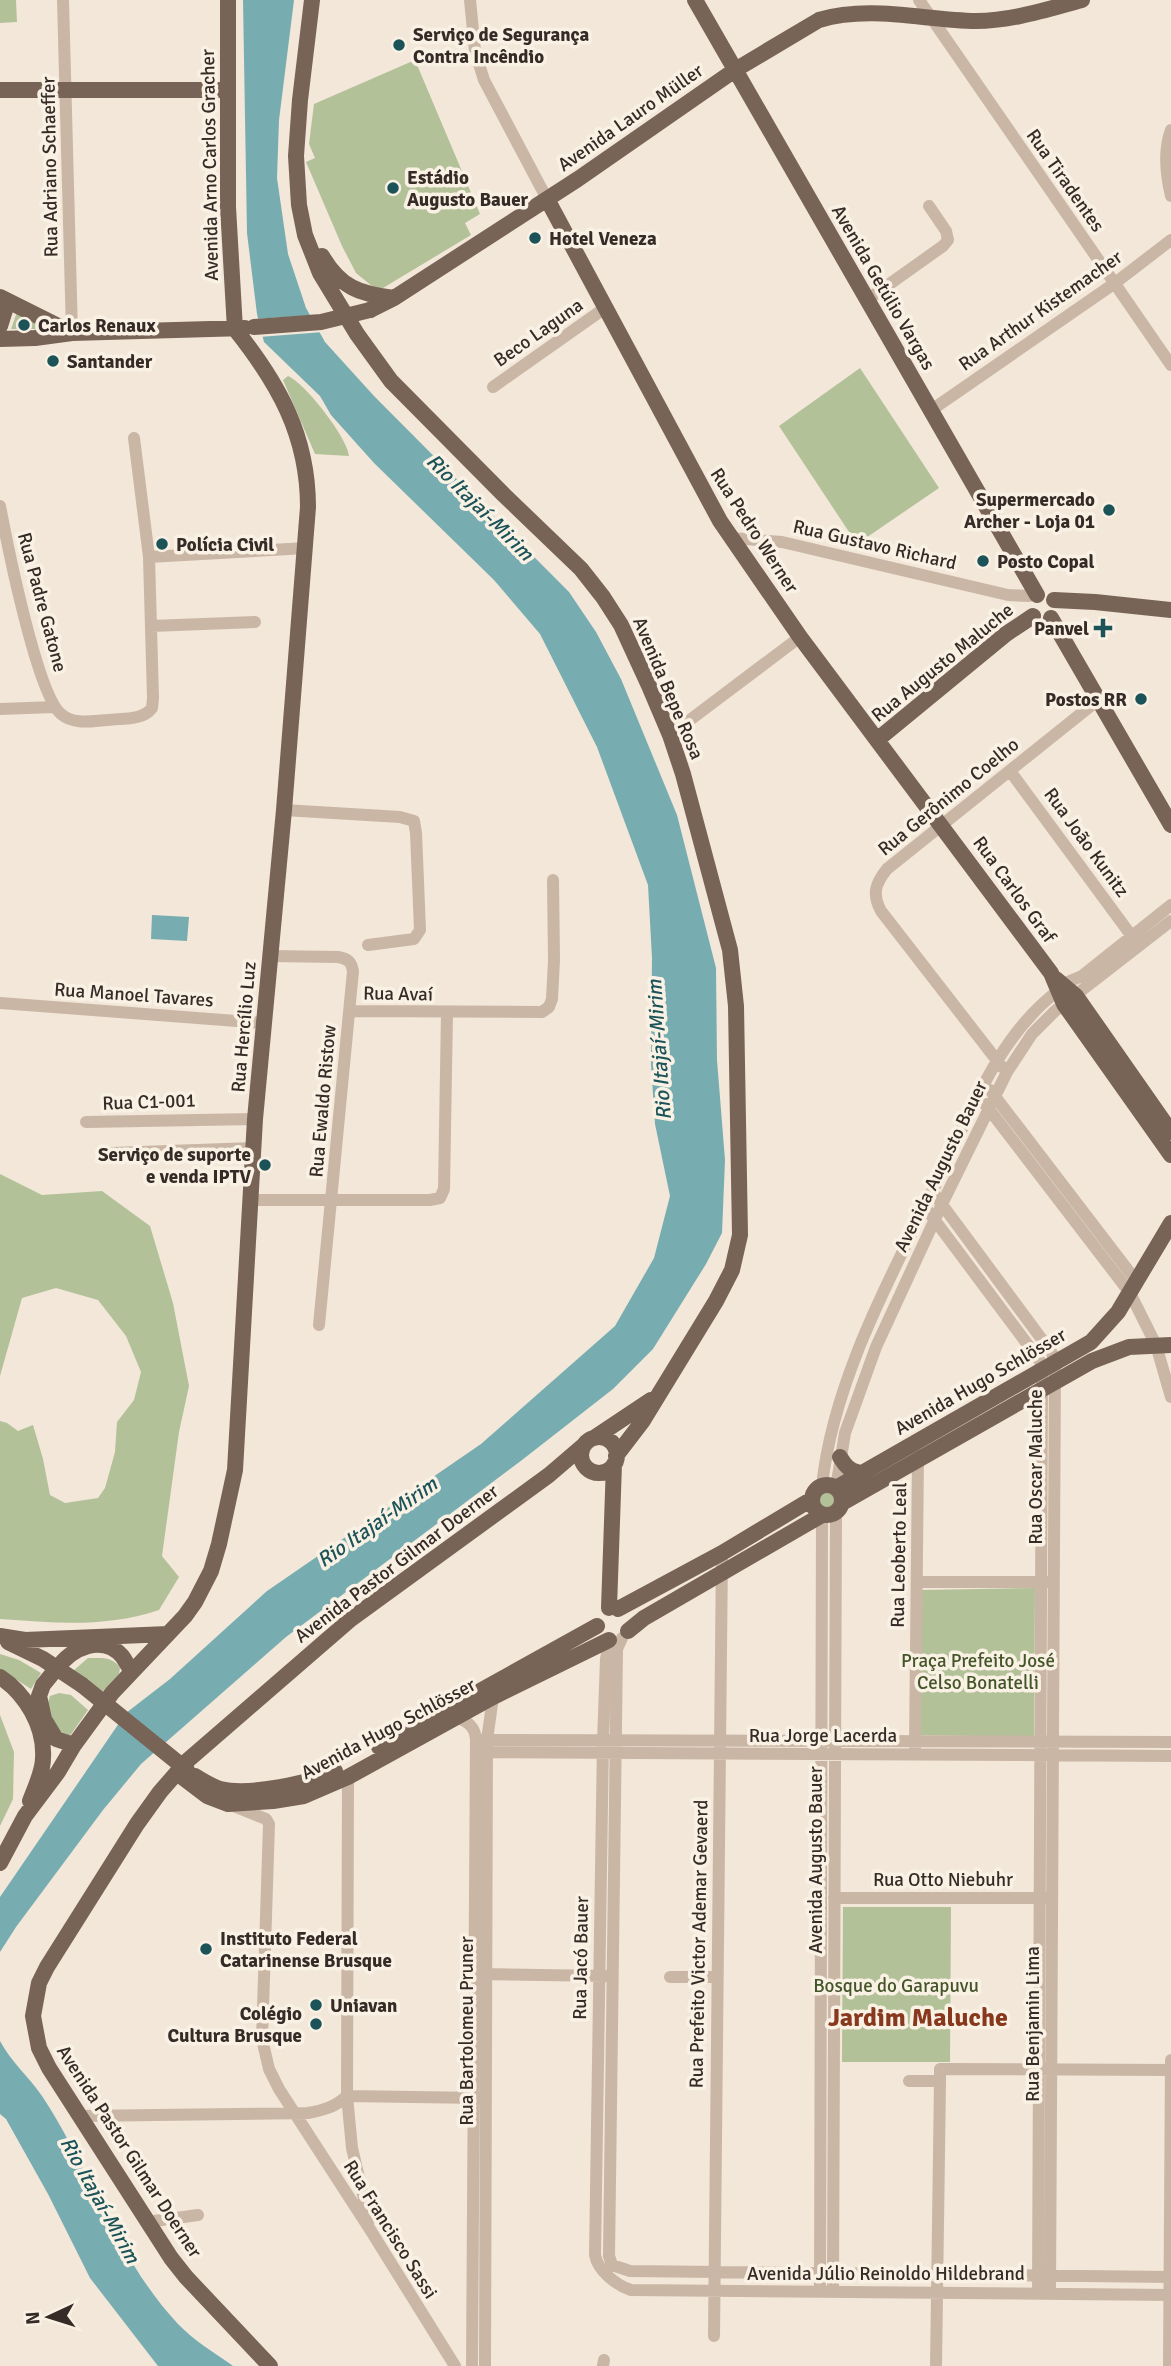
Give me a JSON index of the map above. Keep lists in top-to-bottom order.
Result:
{
  "streets": {
    "main road": [
      "Avenida Lauro Müller",
      "Avenida Arno Carlos Gracher",
      "Avenida Getúlio Vargas",
      "Rua Pedro Werner",
      "Rua Augusto Maluche",
      "Avenida Bepe Rosa",
      "Rua Carlos Graf",
      "Rua Hercílio Luz",
      "Avenida Hugo Schlösser",
      "Avenida Pastor Gilmar Doerner"
    ],
    "street": [
      "Rua Adriano Schaeffer",
      "Rua Tiradentes",
      "Rua Arthur Kistemacher",
      "Beco Laguna",
      "Rua Gustavo Richard",
      "Rua Padre Gatone",
      "Rua Gerônimo Coelho",
      "Rua João Kunitz",
      "Rua Avaí",
      "Rua Manoel Tavares",
      "Rua C1-001",
      "Rua Ewaldo Ristow",
      "Avenida Augusto Bauer",
      "Rua Oscar Maluche",
      "Rua Leoberto Leal",
      "Rua Jorge Lacerda",
      "Rua Otto Niebuhr",
      "Rua Prefeito Victor Ademar Gevaerd",
      "Rua Jacó Bauer",
      "Rua Benjamin Lima",
      "Rua Bartolomeu Pruner",
      "Rua Francisco Sassi",
      "Avenida Júlio Reinoldo Hildebrand"
    ]
  },
  "crossings": [
    ["Avenida Lauro Müller", "Avenida Arno Carlos Gracher"],
    ["Avenida Lauro Müller", "Rua Adriano Schaeffer"],
    ["Avenida Lauro Müller", "Rua Tiradentes"],
    ["Avenida Lauro Müller", "Avenida Getúlio Vargas"],
    ["Avenida Lauro Müller", "Rua Pedro Werner"],
    ["Avenida Lauro Müller", "Rua Hercílio Luz"],
    ["Avenida Arno Carlos Gracher", "Rua Hercílio Luz"],
    ["Rua Tiradentes", "Rua Arthur Kistemacher"],
    ["Avenida Getúlio Vargas", "Rua Arthur Kistemacher"],
    ["Avenida Getúlio Vargas", "Rua Gustavo Richard"],
    ["Avenida Getúlio Vargas", "Rua Augusto Maluche"],
    ["Beco Laguna", "Rua Pedro Werner"],
    ["Rua Pedro Werner", "Rua Gustavo Richard"],
    ["Rua Pedro Werner", "Rua Augusto Maluche"],
    ["Rua Pedro Werner", "Rua Gerônimo Coelho"],
    ["Rua Pedro Werner", "Rua Carlos Graf"],
    ["Rua Gustavo Richard", "Rua Augusto Maluche"],
    ["Avenida Bepe Rosa", "Avenida Pastor Gilmar Doerner"],
    ["Rua Gerônimo Coelho", "Rua João Kunitz"],
    ["Rua Gerônimo Coelho", "Rua Carlos Graf"],
    ["Rua Gerônimo Coelho", "Avenida Augusto Bauer"],
    ["Rua João Kunitz", "Avenida Augusto Bauer"],
    ["Rua Carlos Graf", "Avenida Augusto Bauer"],
    ["Rua Avaí", "Rua Ewaldo Ristow"],
    ["Rua Manoel Tavares", "Rua Hercílio Luz"],
    ["Rua Hercílio Luz", "Rua C1-001"],
    ["Rua Hercílio Luz", "Rua Ewaldo Ristow"],
    ["Avenida Augusto Bauer", "Avenida Hugo Schlösser"],
    ["Avenida Augusto Bauer", "Rua Oscar Maluche"],
    ["Avenida Augusto Bauer", "Rua Jorge Lacerda"],
    ["Avenida Augusto Bauer", "Rua Otto Niebuhr"],
    ["Avenida Augusto Bauer", "Avenida Júlio Reinoldo Hildebrand"],
    ["Avenida Hugo Schlösser", "Rua Oscar Maluche"],
    ["Avenida Hugo Schlösser", "Rua Leoberto Leal"],
    ["Avenida Hugo Schlösser", "Rua Prefeito Victor Ademar Gevaerd"],
    ["Avenida Hugo Schlösser", "Rua Jacó Bauer"],
    ["Avenida Hugo Schlösser", "Rua Bartolomeu Pruner"],
    ["Avenida Hugo Schlösser", "Rua Francisco Sassi"],
    ["Rua Oscar Maluche", "Rua Jorge Lacerda"],
    ["Rua Oscar Maluche", "Rua Benjamin Lima"],
    ["Rua Leoberto Leal", "Rua Jorge Lacerda"],
    ["Rua Jorge Lacerda", "Rua Prefeito Victor Ademar Gevaerd"],
    ["Rua Jorge Lacerda", "Rua Jacó Bauer"],
    ["Rua Jorge Lacerda", "Rua Benjamin Lima"],
    ["Rua Jorge Lacerda", "Rua Bartolomeu Pruner"],
    ["Rua Otto Niebuhr", "Rua Benjamin Lima"],
    ["Rua Prefeito Victor Ademar Gevaerd", "Avenida Júlio Reinoldo Hildebrand"],
    ["Rua Jacó Bauer", "Avenida Júlio Reinoldo Hildebrand"],
    ["Rua Benjamin Lima", "Avenida Júlio Reinoldo Hildebrand"]
  ],
  "districts": ["Jardim Maluche"],
  "water": ["Rio Itajaí-Mirim"],
  "parks": ["Praça Prefeito José Celso Bonatelli", "Bosque do Garapuvu"],
  "places": {
    "other": [
      "Serviço de Segurança Contra Incêndio",
      "Estádio Augusto Bauer",
      "Hotel Veneza",
      "Carlos Renaux",
      "Santander",
      "Supermercado Archer - Loja 01",
      "Polícia Civil",
      "Posto Copal",
      "Postos RR",
      "Serviço de suporte e venda IPTV",
      "Instituto Federal Catarinense Brusque",
      "Uniavan",
      "Colégio Cultura Brusque"
    ],
    "health": ["Panvel"]
  },
  "north": "left"
}
